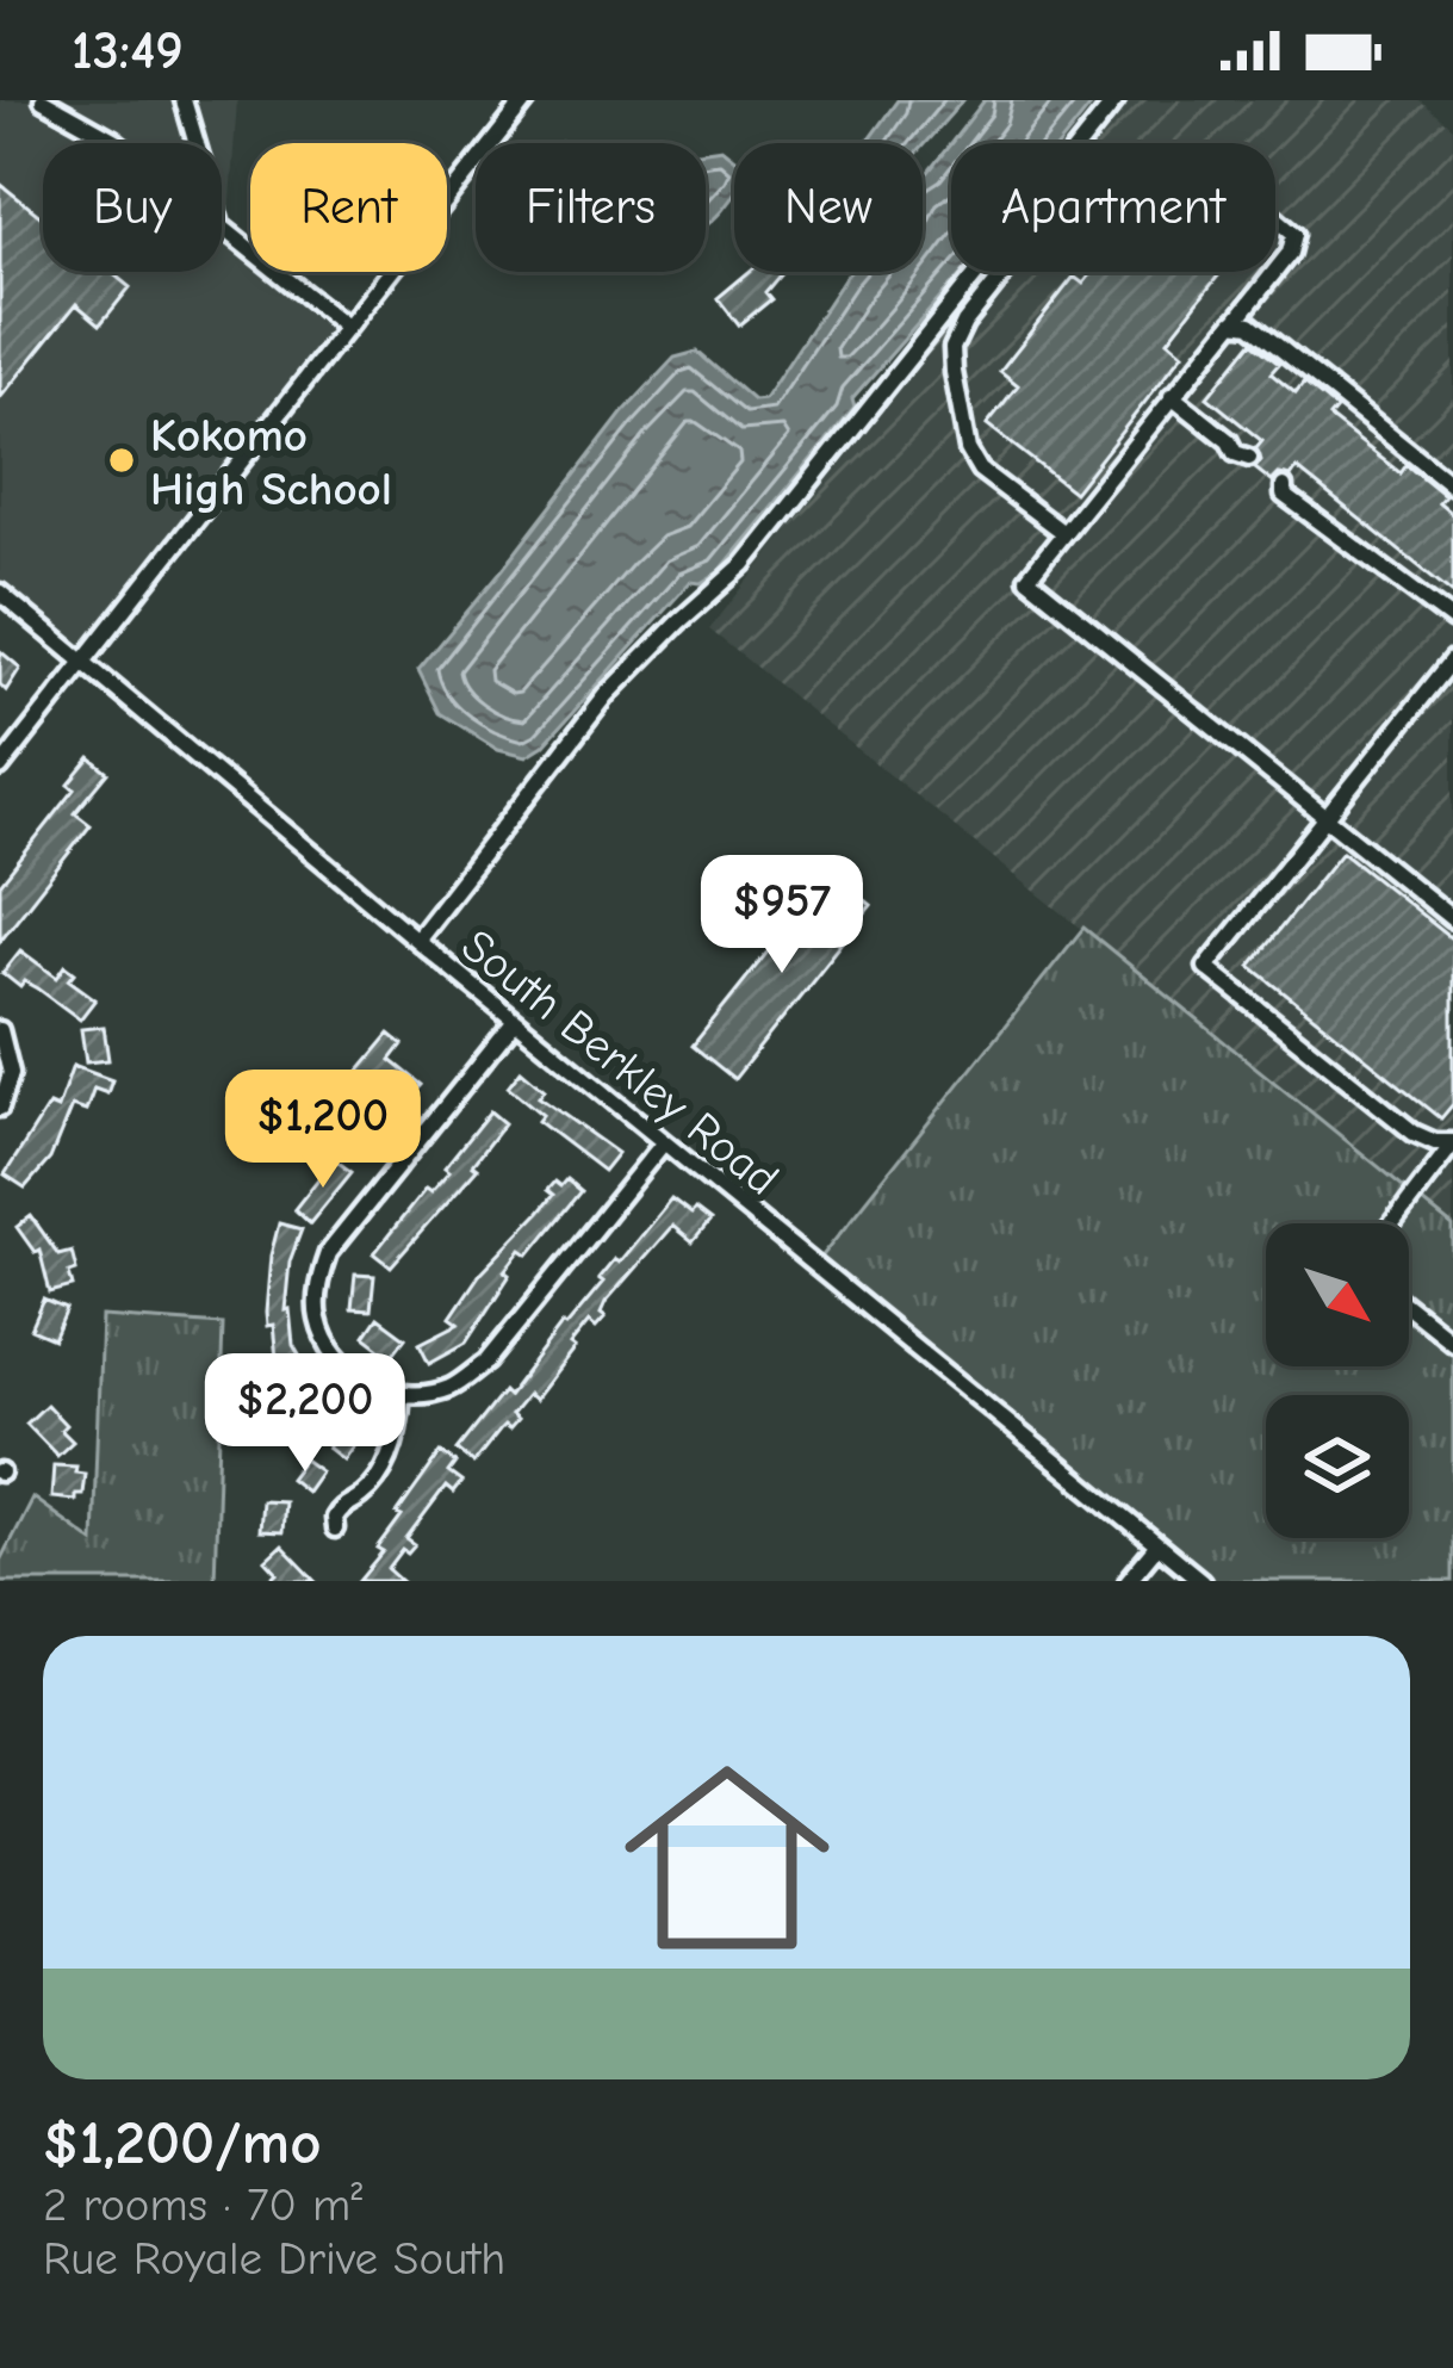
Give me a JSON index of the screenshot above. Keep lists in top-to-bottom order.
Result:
{
  "streets": {
    "street": ["South Berkley Road"]
  },
  "places": ["Kokomo High School"],
  "north": "bottom right",
  "page": {
    "status": "13:49",
    "chip": [
      "Buy",
      "Rent",
      "Filters",
      "New",
      "Apartment"
    ],
    "price": ["$957", "$1,200", "$2,200"],
    "list": [
      {
        "name": "$1,200/mo",
        "note": "2 rooms · 70 m² · Rue Royale Drive South"
      }
    ]
  }
}
